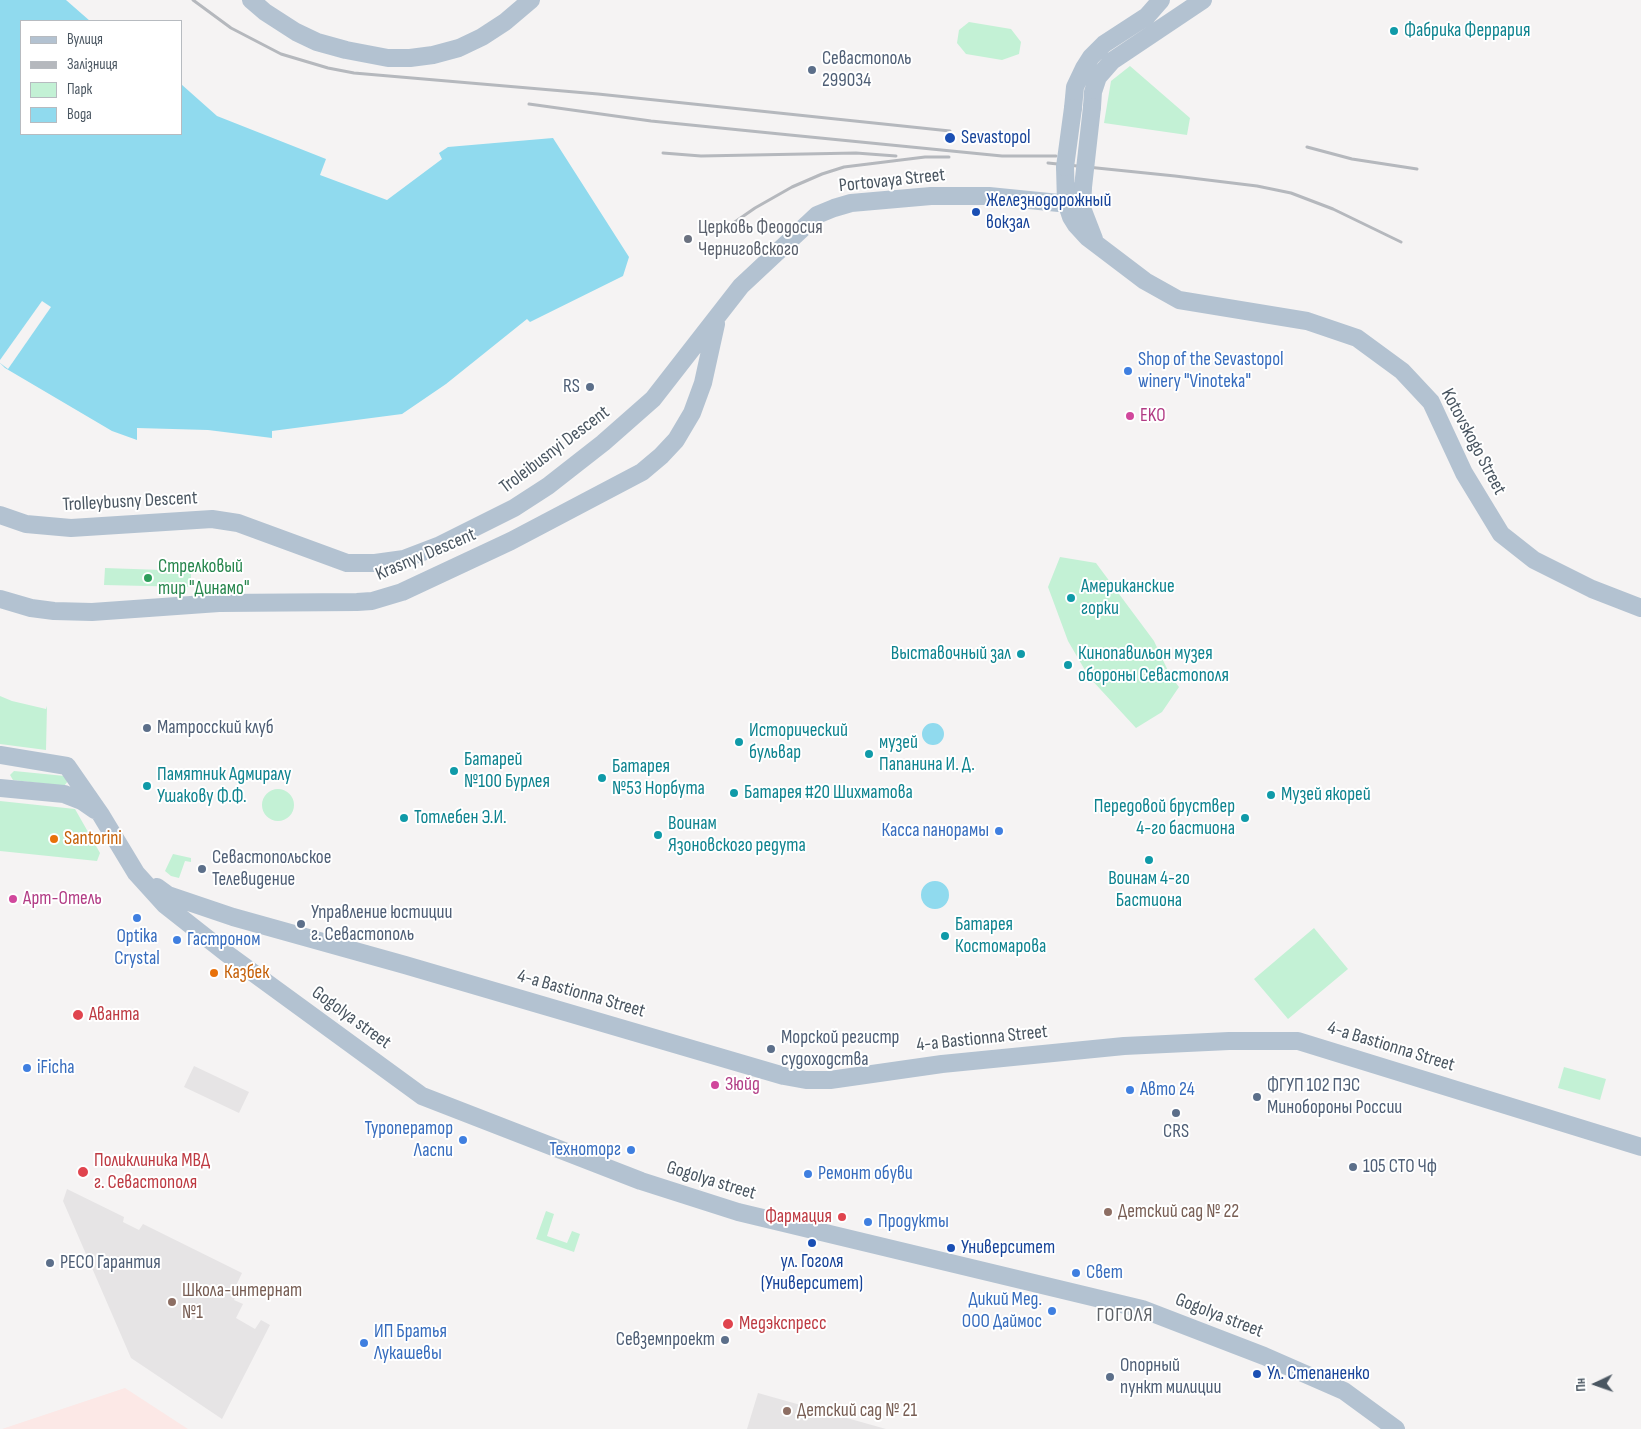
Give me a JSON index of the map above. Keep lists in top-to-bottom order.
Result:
{
  "streets": {
    "main road": [
      "Portovaya Street",
      "Kotovskogo Street",
      "Troleibusnyi Descent",
      "Krasnyy Descent",
      "4-a Bastionna Street",
      "Gogolya street"
    ]
  },
  "crossings": [
    ["Portovaya Street", "Kotovskogo Street"],
    ["Portovaya Street", "Troleibusnyi Descent"],
    ["Portovaya Street", "Krasnyy Descent"],
    ["Troleibusnyi Descent", "Krasnyy Descent"],
    ["4-a Bastionna Street", "Gogolya street"]
  ],
  "districts": ["ГОГОЛЯ"],
  "places": [
    "Фабрика Феррария",
    "Севастополь 299034",
    "Sevastopol",
    "Железнодорожный вокзал",
    "Церковь Феодосия Черниговского",
    "Shop of the Sevastopol winery \"Vinoteka\"",
    "RS",
    "EKO",
    "Стрелковый тир \"Динамо\"",
    "Американские горки",
    "Выставочный зал",
    "Кинопавильон музея обороны Севастополя",
    "Матросский клуб",
    "Исторический бульвар",
    "музей Папанина И. Д.",
    "Батарей №100 Бурлея",
    "Батарея №53 Норбута",
    "Памятник Адмиралу Ушакову Ф.Ф.",
    "Батарея #20 Шихматова",
    "Музей якорей",
    "Тотлебен Э.И.",
    "Передовой бруствер 4-го бастиона",
    "Касса панорамы",
    "Воинам Язоновского редута",
    "Santorini",
    "Воинам 4-го Бастиона",
    "Севастопольское Телевидение",
    "Арт-Отель",
    "Optika Crystal",
    "Управление юстиции г. Севастополь",
    "Батарея Костомарова",
    "Гастроном",
    "Казбек",
    "Аванта",
    "Морской регистр судоходства",
    "iFicha",
    "Зюйд",
    "Авто 24",
    "ФГУП 102 ПЭС Минобороны России",
    "CRS",
    "Туроператор Ласпи",
    "Техноторг",
    "105 СТО Чф",
    "Поликлиника МВД г. Севастополя",
    "Ремонт обуви",
    "Детский сад № 22",
    "Фармация",
    "Продукты",
    "ул. Гоголя (Университет)",
    "Университет",
    "РЕСО Гарантия",
    "Свет",
    "Школа-интернат №1",
    "Дикий Мед. ООО Даймос",
    "Медэкспресс",
    "Севземпроект",
    "ИП Братья Лукашевы",
    "Ул. Степаненко",
    "Опорный пункт милиции",
    "Детский сад № 21"
  ],
  "legend": [
    "Вулиця",
    "Залізниця",
    "Парк",
    "Вода"
  ],
  "north": "left"
}
